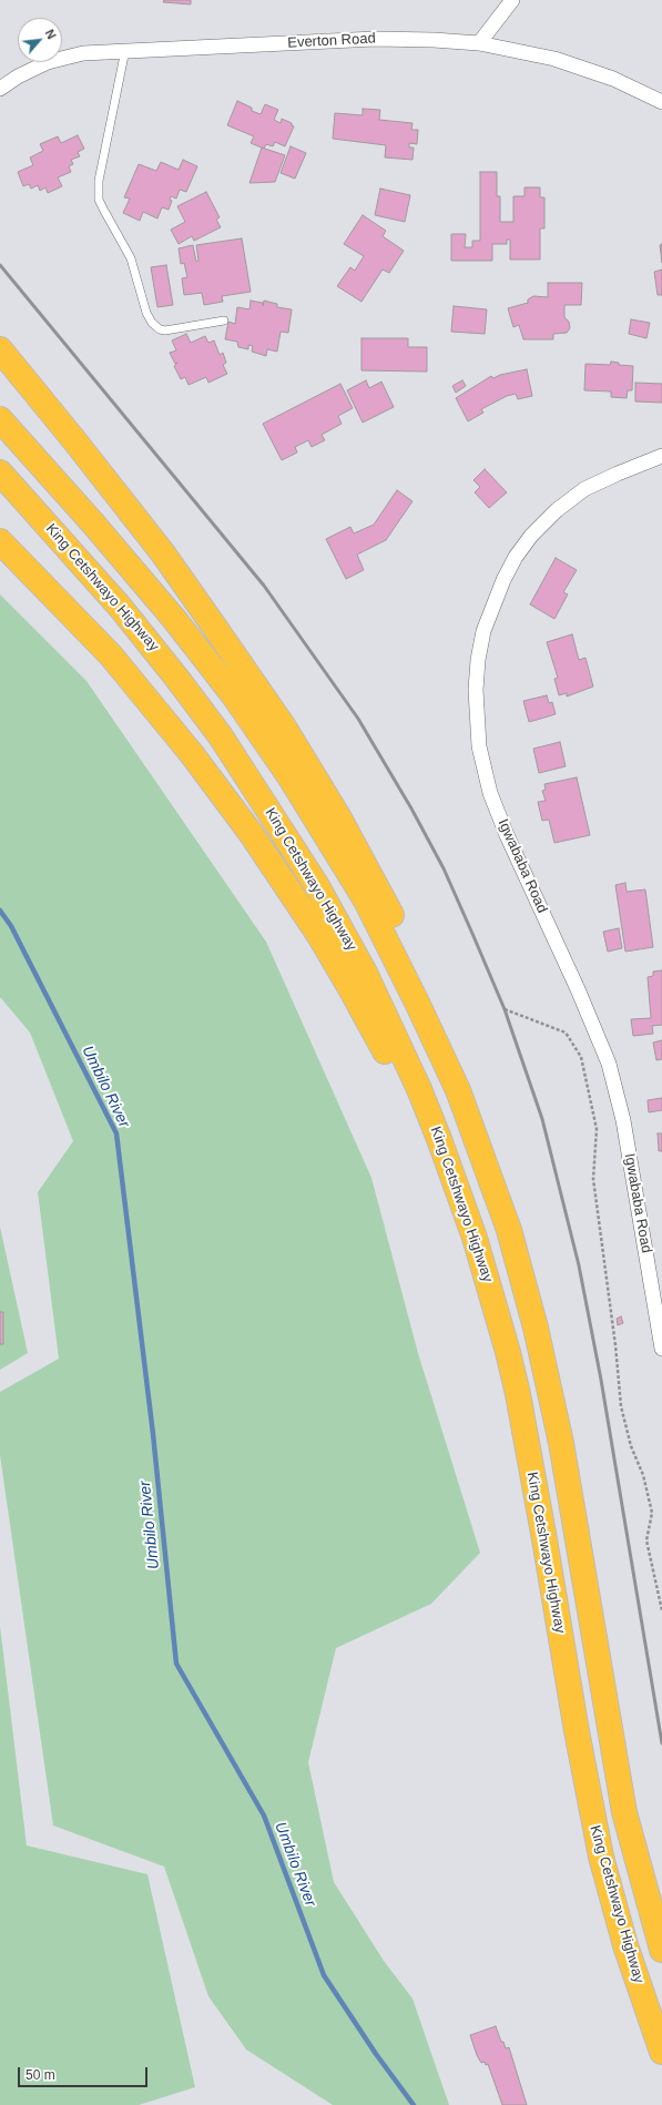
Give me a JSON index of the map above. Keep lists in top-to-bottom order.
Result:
{
  "streets": {
    "highway": ["King Cetshwayo Highway"],
    "street": ["Everton Road", "Igwababa Road"]
  },
  "water": ["Umbilo River"],
  "scale_bar": "50 m",
  "north": "top right"
}
